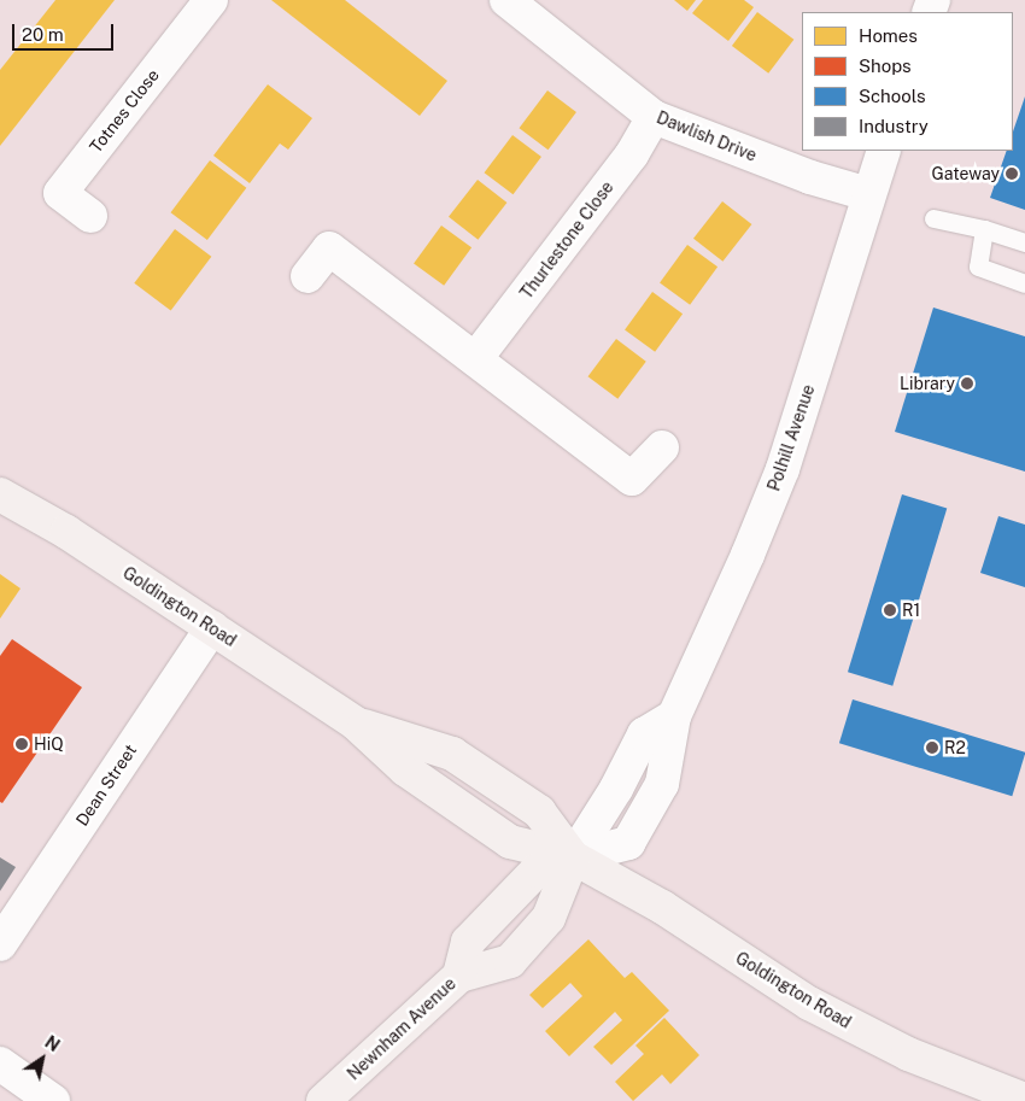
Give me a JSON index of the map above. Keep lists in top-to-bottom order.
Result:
{
  "streets": {
    "main road": ["Goldington Road", "Newnham Avenue"],
    "street": [
      "Totnes Close",
      "Dawlish Drive",
      "Thurlestone Close",
      "Polhill Avenue",
      "Dean Street"
    ]
  },
  "crossings": [
    ["Dawlish Drive", "Thurlestone Close"],
    ["Dawlish Drive", "Polhill Avenue"],
    ["Polhill Avenue", "Goldington Road"],
    ["Polhill Avenue", "Newnham Avenue"],
    ["Goldington Road", "Dean Street"],
    ["Goldington Road", "Newnham Avenue"]
  ],
  "places": [
    "Gateway",
    "Library",
    "R1",
    "HiQ",
    "R2"
  ],
  "legend": [
    "Homes",
    "Shops",
    "Schools",
    "Industry"
  ],
  "scale_bar": "20 m",
  "north": "top right"
}
